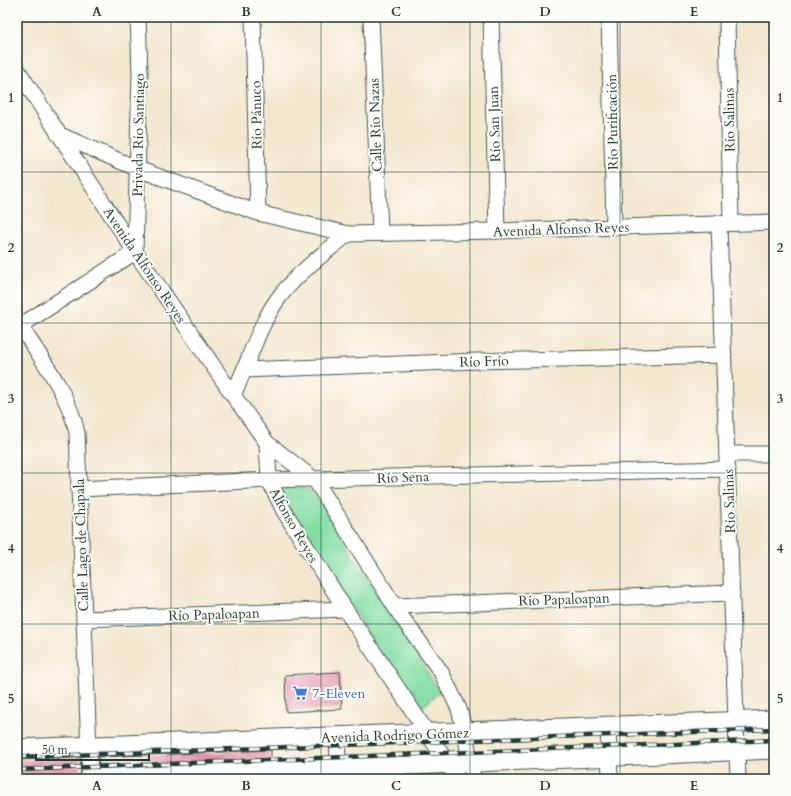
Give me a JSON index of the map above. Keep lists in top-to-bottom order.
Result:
{
  "streets": {
    "main road": ["Avenida Rodrigo Gómez"],
    "street": [
      "Río Pánuco",
      "Río Salinas",
      "Río Purificación",
      "Río San Juan",
      "Calle Río Nazas",
      "Privada Río Santiago",
      "Avenida Alfonso Reyes",
      "Río Frío",
      "Río Sena",
      "Alfonso Reyes",
      "Calle Lago de Chapala",
      "Río Papaloapan"
    ]
  },
  "crossings": [
    ["Río Pánuco", "Avenida Alfonso Reyes"],
    ["Río Salinas", "Avenida Alfonso Reyes"],
    ["Río Salinas", "Río Frío"],
    ["Río Salinas", "Río Sena"],
    ["Río Salinas", "Río Papaloapan"],
    ["Río Salinas", "Avenida Rodrigo Gómez"],
    ["Río Purificación", "Avenida Alfonso Reyes"],
    ["Río San Juan", "Avenida Alfonso Reyes"],
    ["Calle Río Nazas", "Avenida Alfonso Reyes"],
    ["Privada Río Santiago", "Avenida Alfonso Reyes"],
    ["Avenida Alfonso Reyes", "Alfonso Reyes"],
    ["Río Sena", "Alfonso Reyes"],
    ["Río Sena", "Calle Lago de Chapala"],
    ["Alfonso Reyes", "Río Papaloapan"],
    ["Alfonso Reyes", "Avenida Rodrigo Gómez"],
    ["Calle Lago de Chapala", "Río Papaloapan"],
    ["Calle Lago de Chapala", "Avenida Rodrigo Gómez"]
  ],
  "places": {
    "supermarket": ["7-Eleven"]
  },
  "scale_bar": "50 m",
  "grid": {
    "columns": [
      "A",
      "B",
      "C",
      "D",
      "E"
    ],
    "rows": [
      "1",
      "2",
      "3",
      "4",
      "5"
    ]
  }
}
